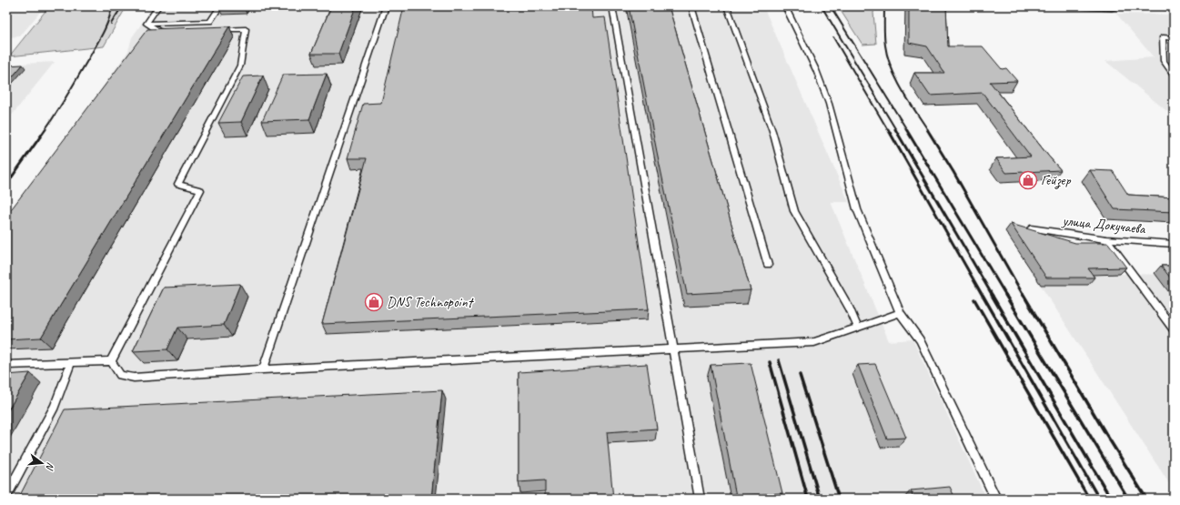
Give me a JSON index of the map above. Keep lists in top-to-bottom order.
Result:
{
  "streets": {
    "lane": ["улица Докучаева"]
  },
  "places": {
    "shop": ["Гейзер", "DNS Technopoint"]
  },
  "north": "right"
}
